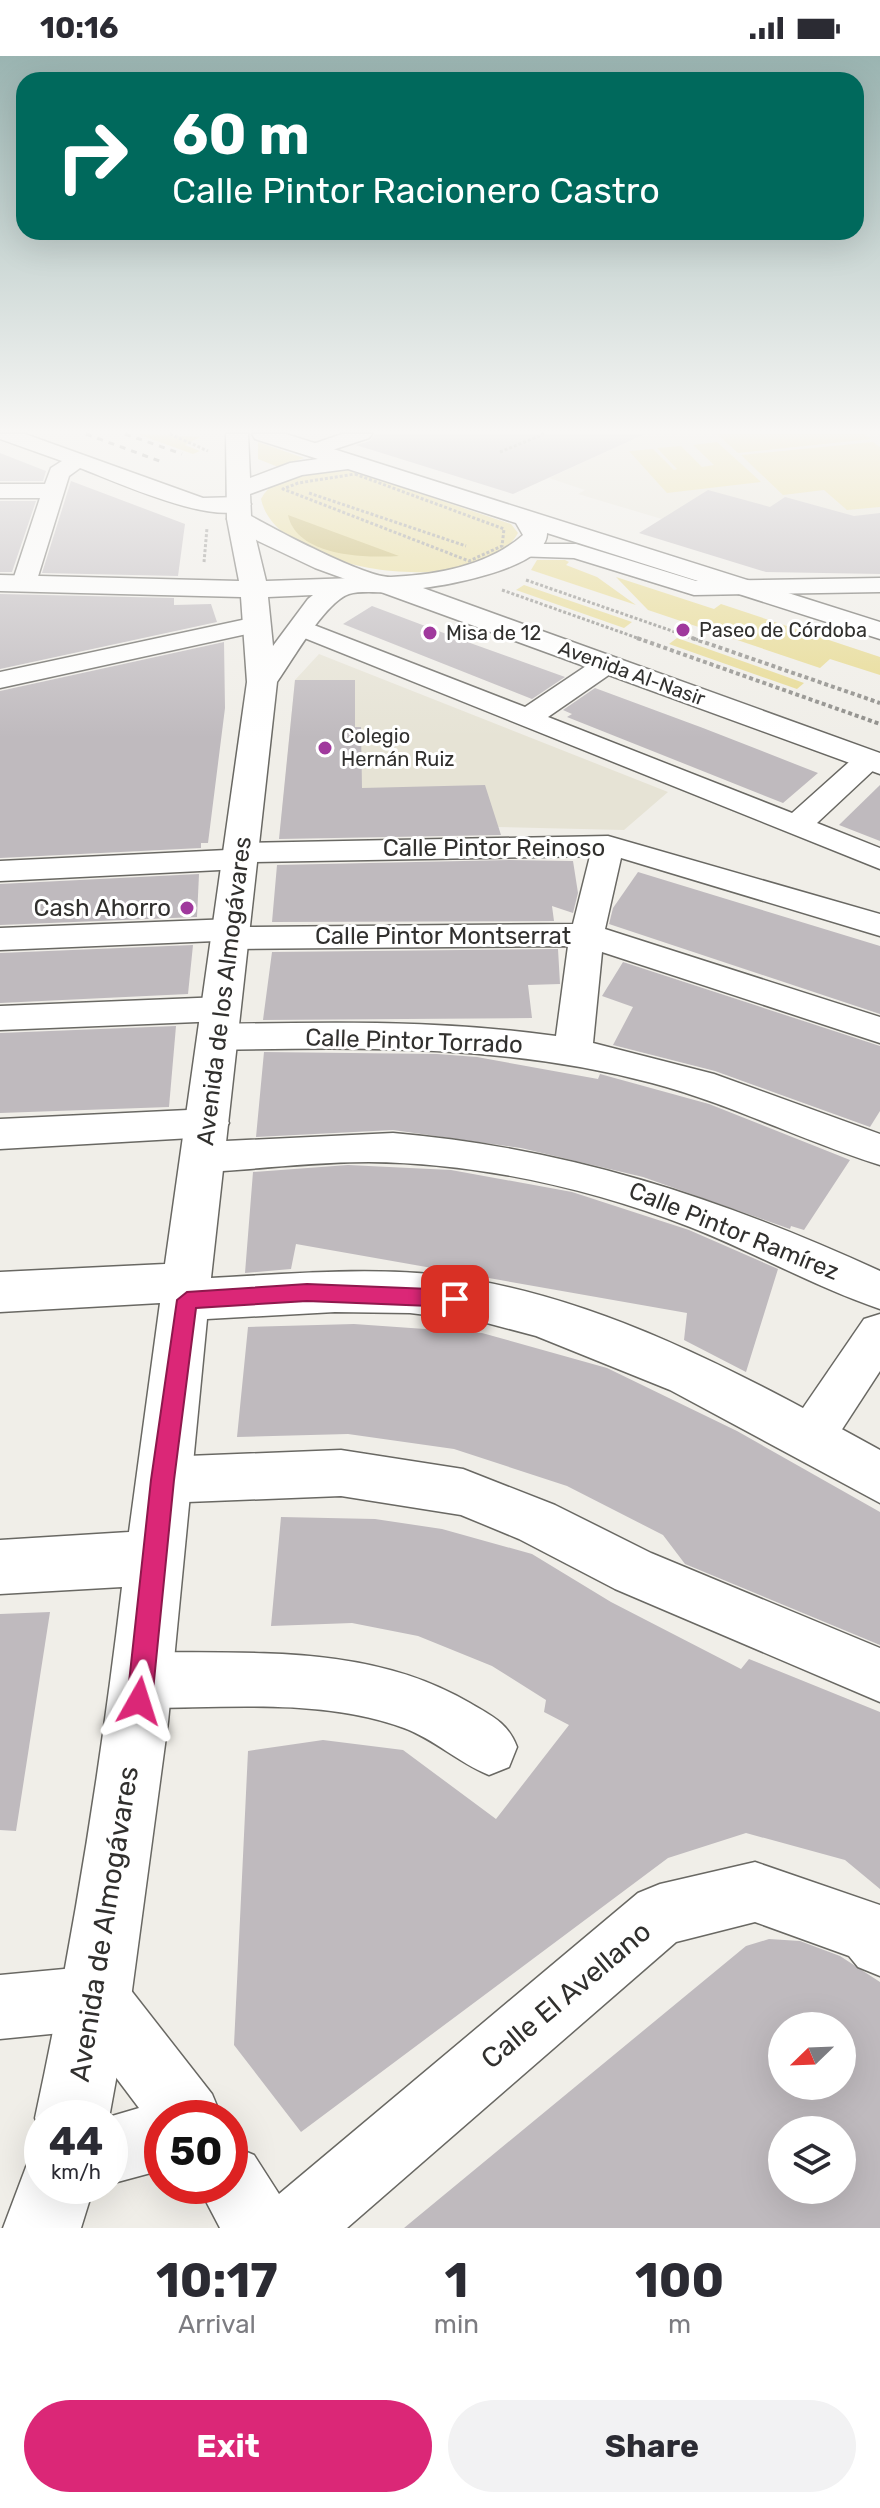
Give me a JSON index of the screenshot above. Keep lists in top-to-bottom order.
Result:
{
  "streets": {
    "main road": ["Avenida Al-Nasir", "Avenida de los Almogávares", "Avenida de Almogávares"],
    "street": [
      "Calle Pintor Reinoso",
      "Calle Pintor Montserrat",
      "Calle Pintor Torrado",
      "Calle Pintor Ramírez",
      "Calle El Avellano"
    ]
  },
  "crossings": [
    ["Calle Pintor Reinoso", "Avenida de los Almogávares"],
    ["Calle Pintor Montserrat", "Avenida de los Almogávares"],
    ["Avenida de los Almogávares", "Calle Pintor Torrado"],
    ["Avenida de los Almogávares", "Calle Pintor Ramírez"],
    ["Avenida de los Almogávares", "Avenida de Almogávares"]
  ],
  "places": [
    "Paseo de Córdoba",
    "Misa de 12",
    "Colegio Hernán Ruiz",
    "Cash Ahorro"
  ],
  "north": "bottom left",
  "page": {
    "status": "10:16",
    "turn": ["60 m", "Calle Pintor Racionero Castro"],
    "speed": "44 km/h",
    "limit": "50",
    "eta": [
      "10:17",
      "Arrival",
      "1",
      "min",
      "100",
      "m"
    ],
    "buttons": ["Exit", "Share"]
  }
}
